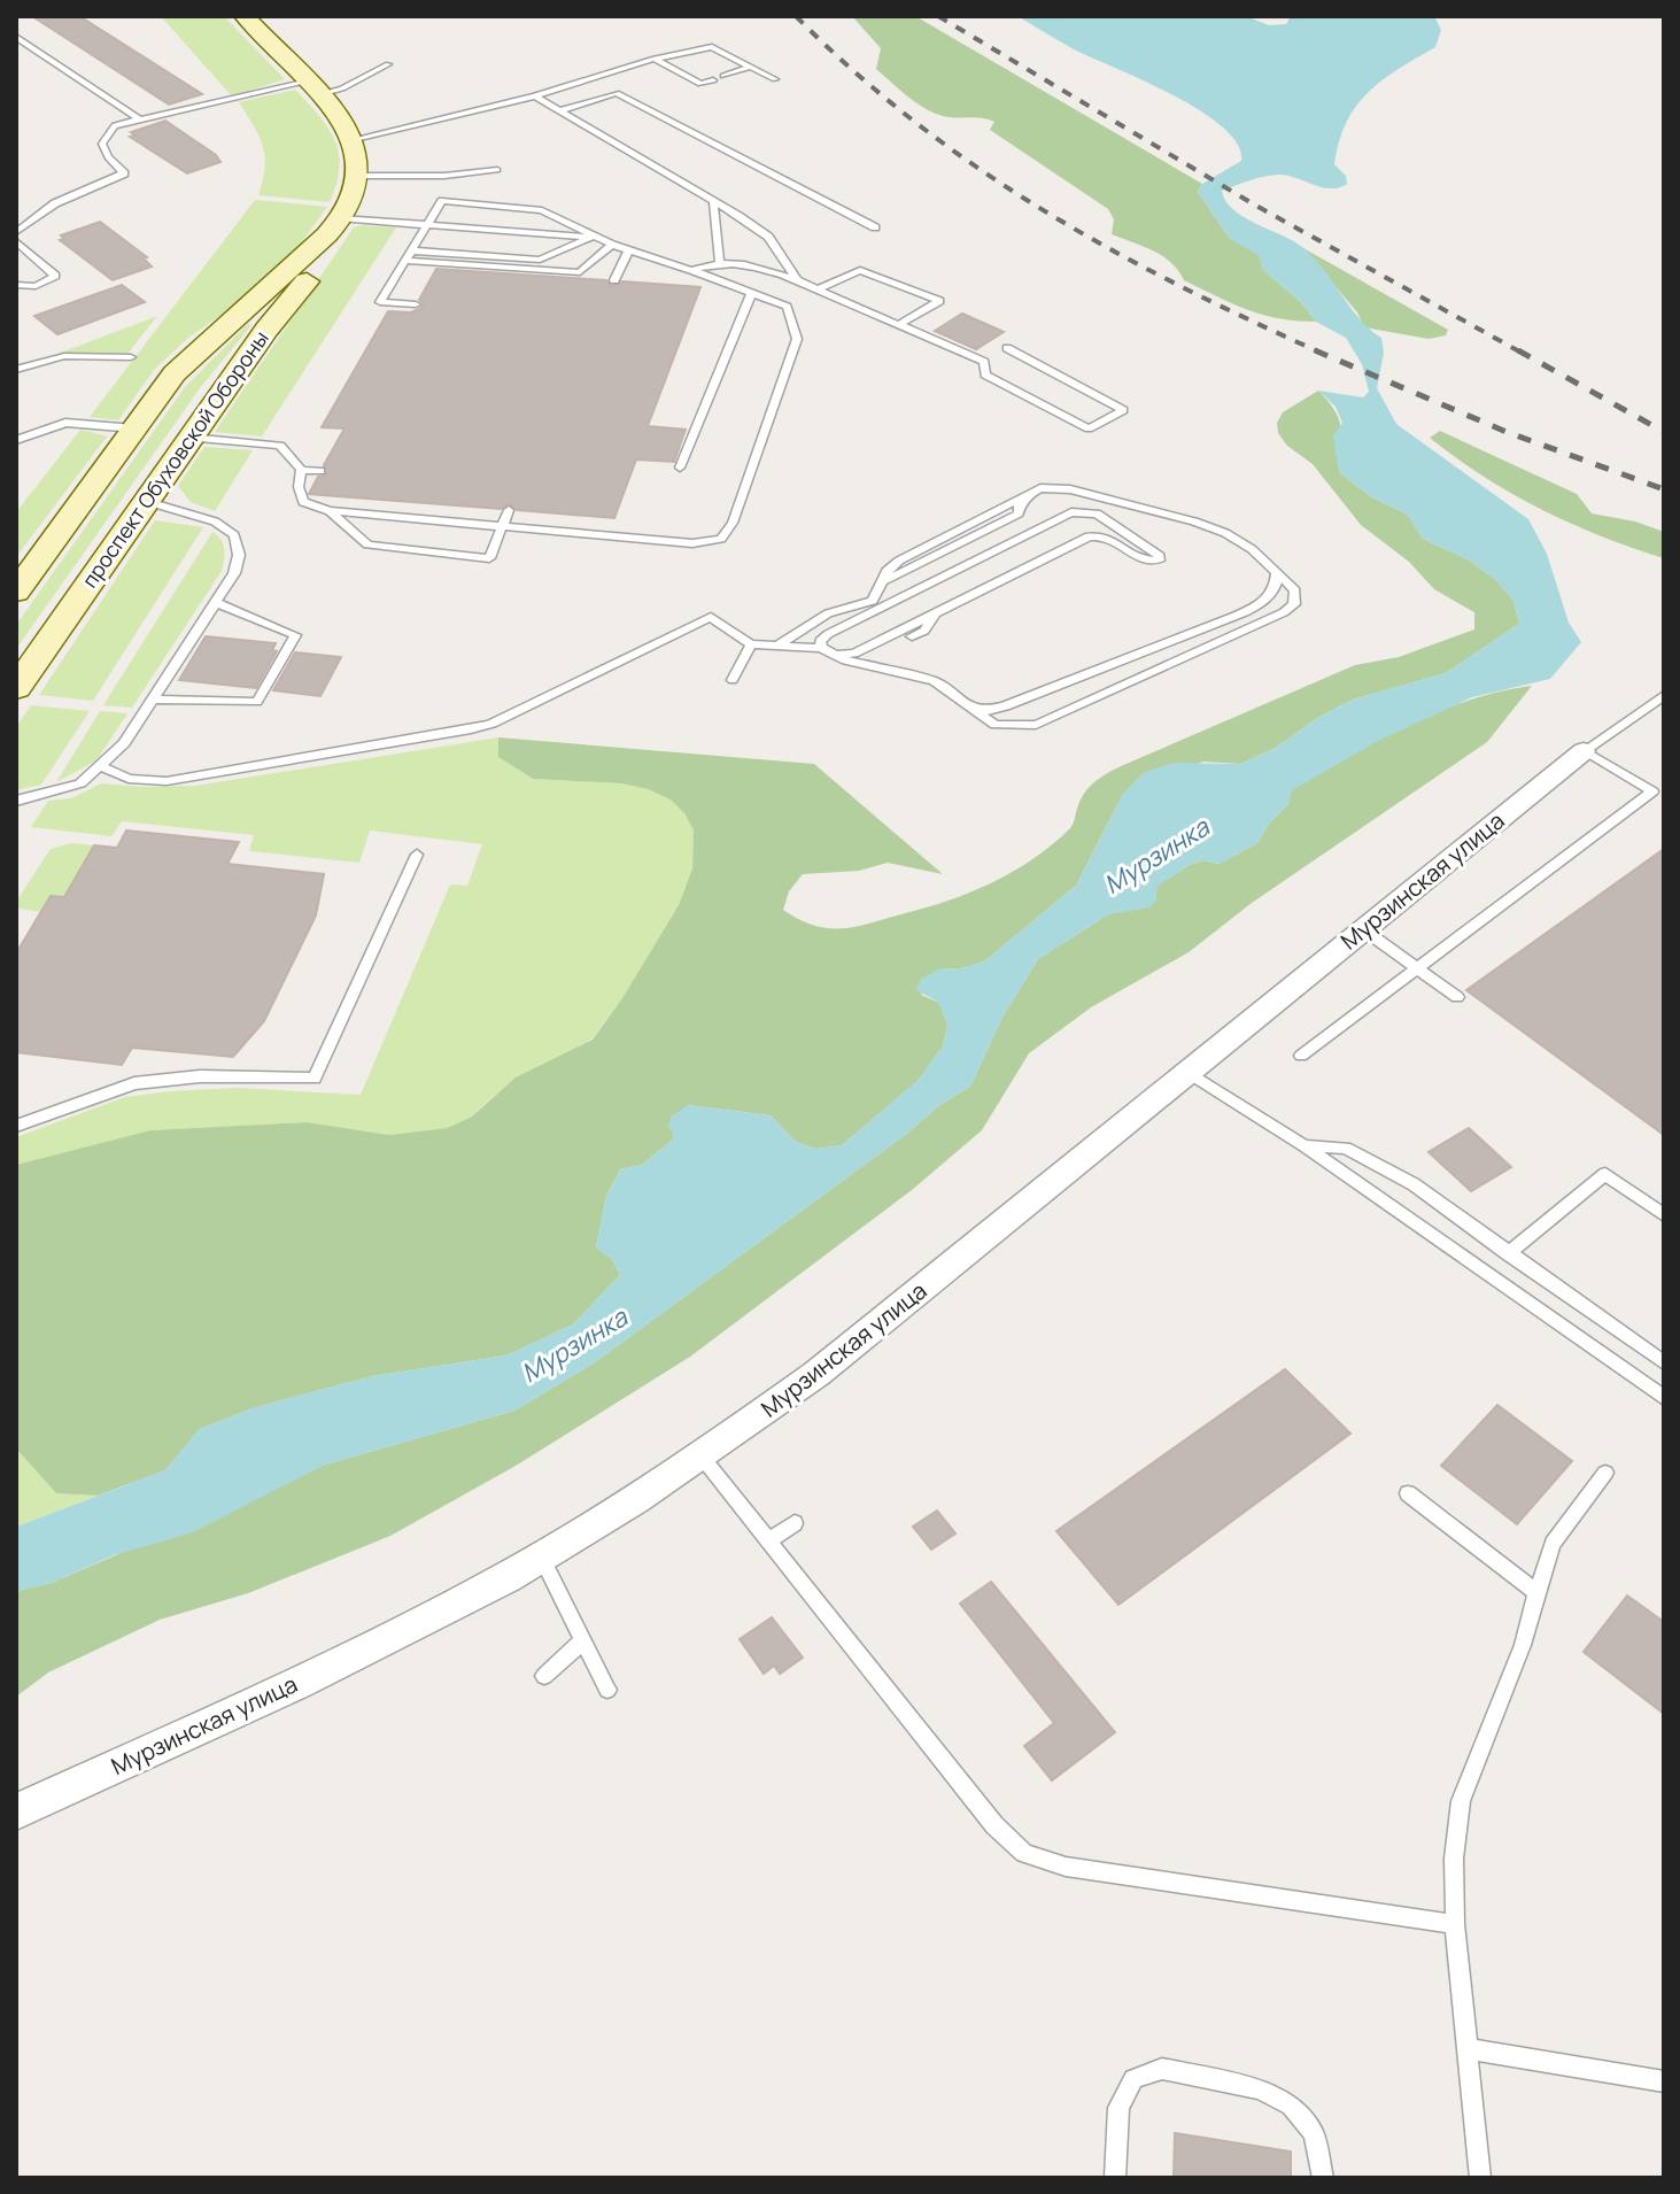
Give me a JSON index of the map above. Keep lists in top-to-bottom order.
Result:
{
  "streets": {
    "street": ["проспект Обуховской Обороны", "Мурзинская улица"]
  },
  "water": ["Мурзинка"]
}
